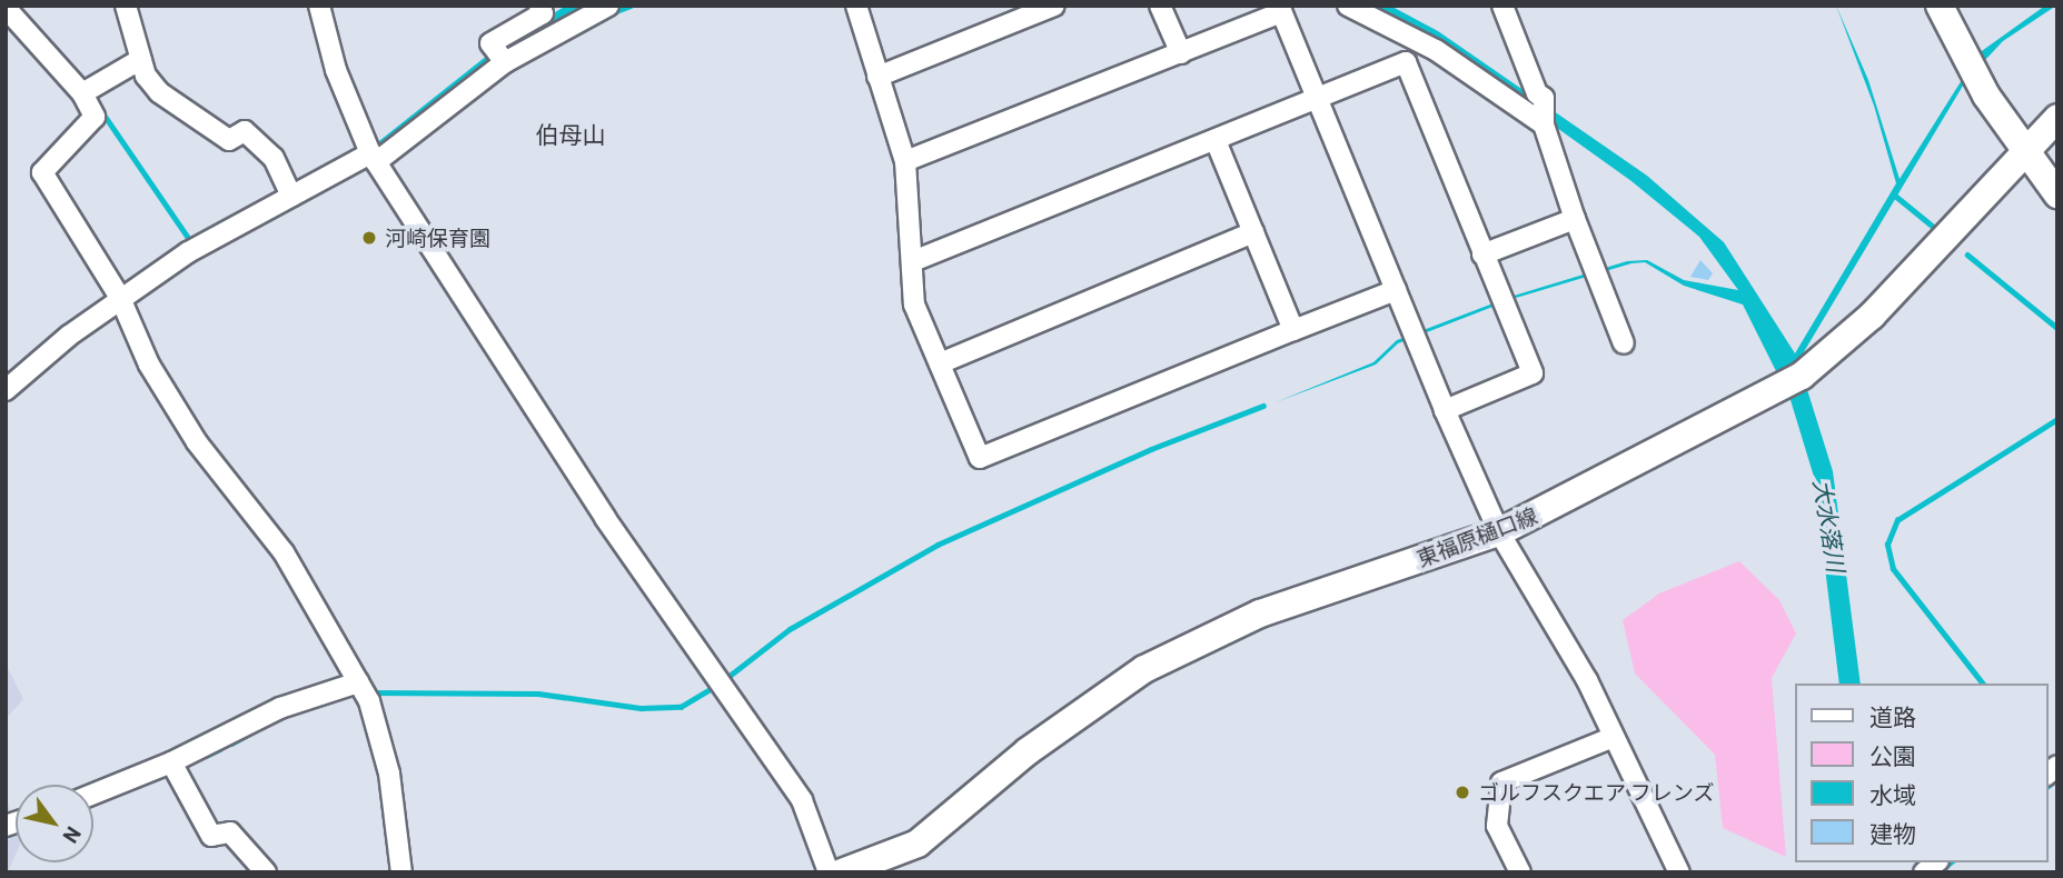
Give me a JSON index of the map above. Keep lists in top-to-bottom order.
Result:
{
  "streets": {
    "main road": ["東福原樋口線"]
  },
  "districts": ["伯母山"],
  "water": ["大水落川"],
  "places": ["河崎保育園", "ゴルフスクエア フレンズ"],
  "legend": [
    "道路",
    "公園",
    "水域",
    "建物"
  ],
  "north": "bottom right"
}
